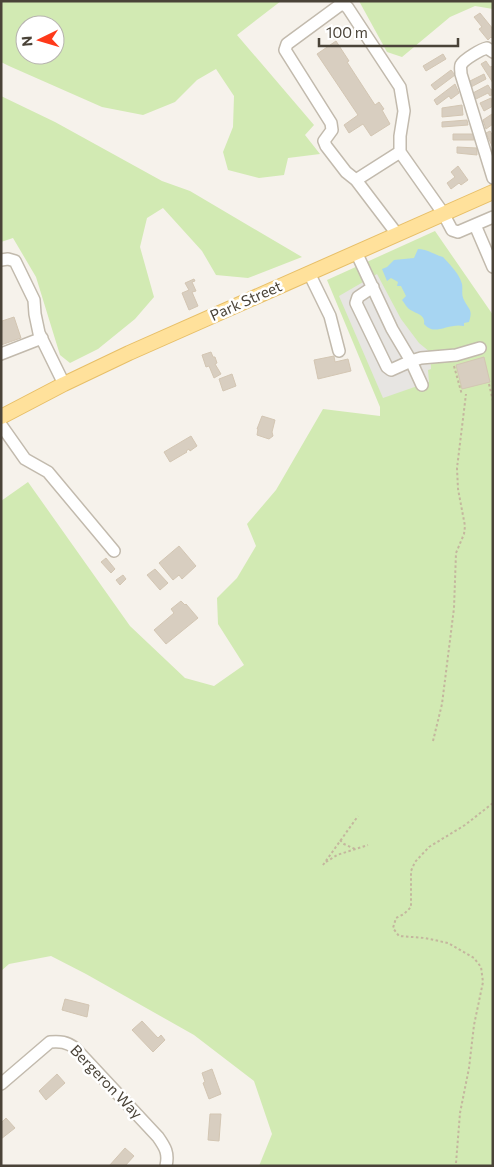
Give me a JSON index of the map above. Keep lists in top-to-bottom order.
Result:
{
  "streets": {
    "main road": ["Park Street"],
    "street": ["Bergeron Way"]
  },
  "scale_bar": "100 m",
  "north": "left"
}
